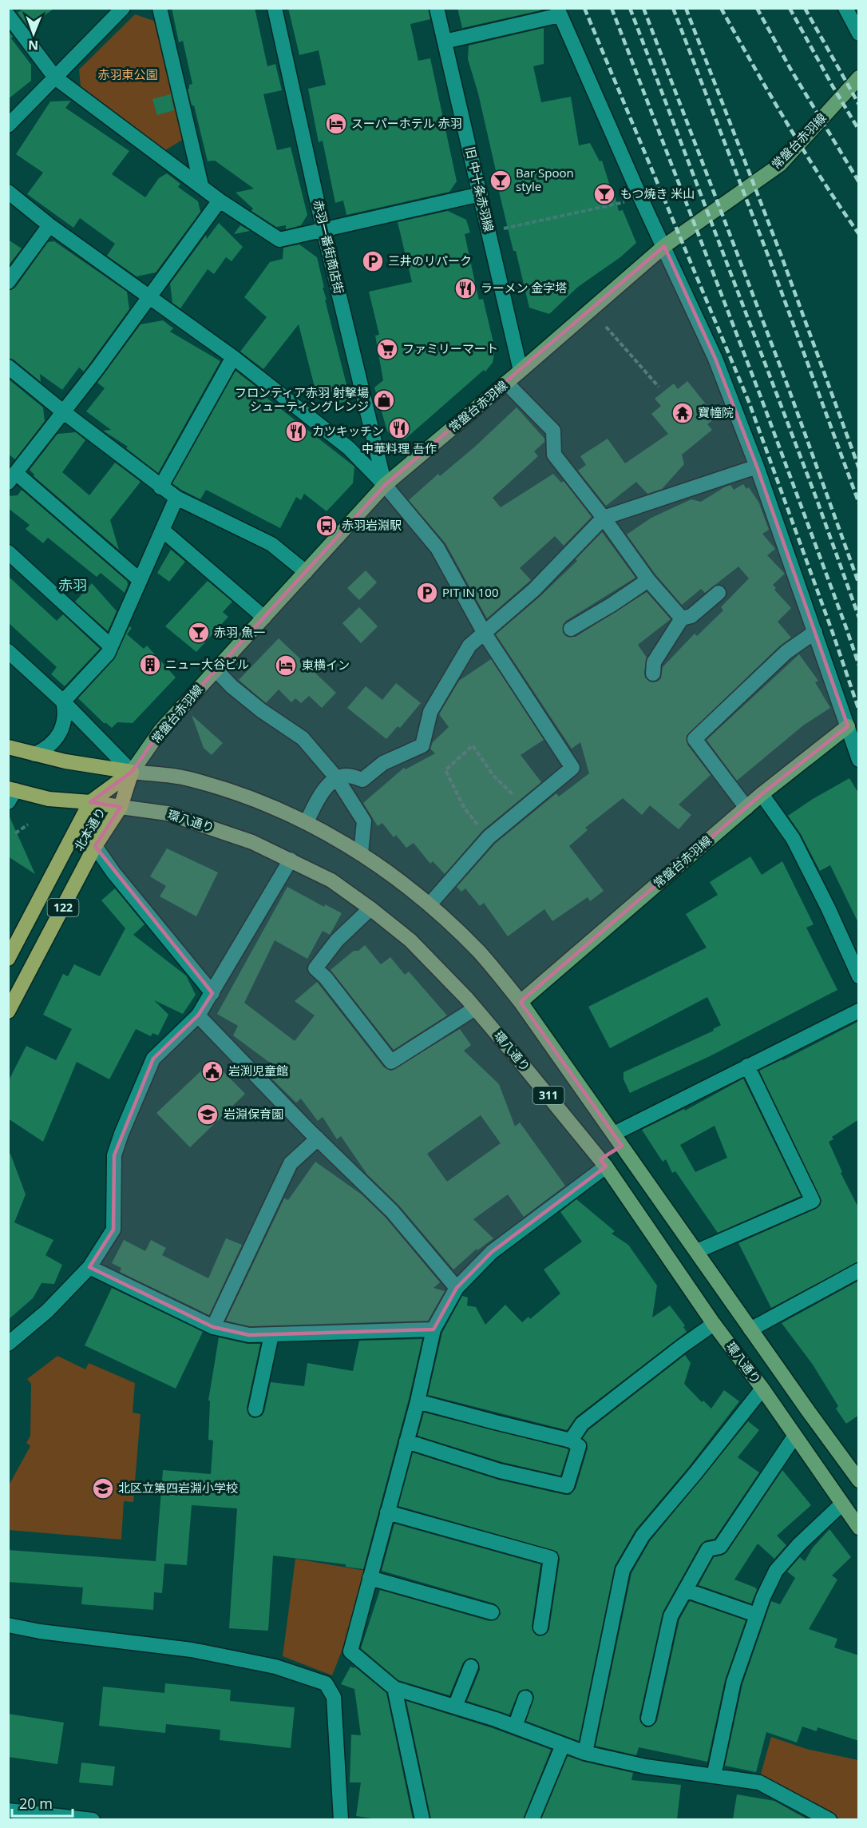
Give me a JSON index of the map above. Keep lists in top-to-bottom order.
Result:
{
  "streets": {
    "highway": ["北本通り", "122"],
    "main road": ["常盤台赤羽線", "環八通り", "311"],
    "street": ["旧 中十条赤羽線", "赤羽一番街商店街"]
  },
  "crossings": [
    ["常盤台赤羽線", "旧 中十条赤羽線"],
    ["常盤台赤羽線", "赤羽一番街商店街"],
    ["常盤台赤羽線", "環八通り"],
    ["常盤台赤羽線", "北本通り"],
    ["常盤台赤羽線", "122"],
    ["環八通り", "北本通り"],
    ["環八通り", "122"],
    ["北本通り", "122"]
  ],
  "districts": ["赤羽"],
  "parks": ["赤羽東公園"],
  "places": {
    "hotel": ["スーパーホテル 赤羽", "東横イン"],
    "bar": ["Bar Spoon style", "もつ焼き 米山", "赤羽 魚一"],
    "parking": ["三井のリパーク", "PIT IN 100"],
    "restaurant": ["ラーメン 金字塔", "中華料理 吾作", "カツキッチン"],
    "supermarket": ["ファミリーマート"],
    "shop": ["フロンティア赤羽 射撃場 シューティングレンジ"],
    "temple": ["寶幢院"],
    "bus stop": ["赤羽岩淵駅"],
    "building": ["ニュー大谷ビル"],
    "public building": ["岩渕児童館"],
    "school or university": ["岩淵保育園", "北区立第四岩淵小学校"]
  },
  "scale_bar": "20 m",
  "north": "bottom"
}
